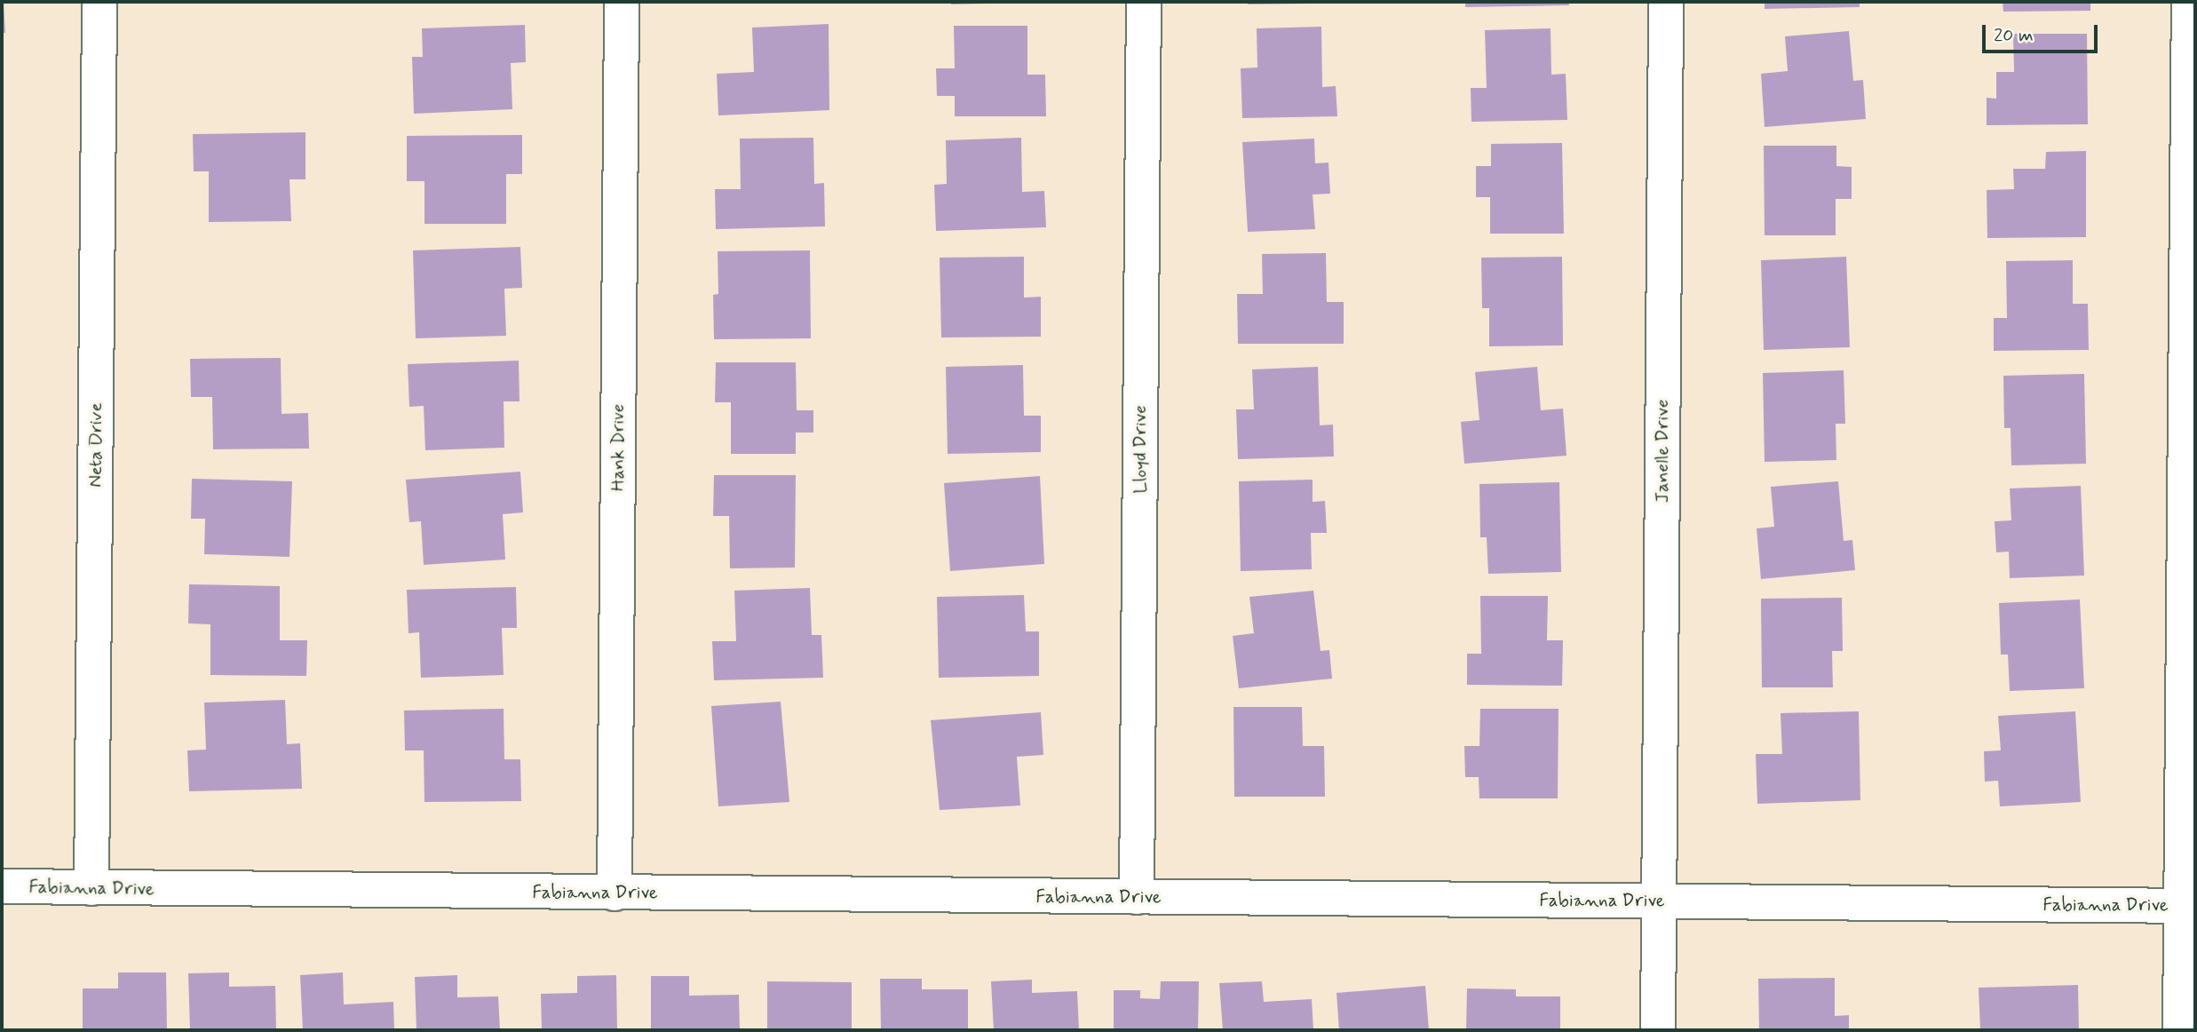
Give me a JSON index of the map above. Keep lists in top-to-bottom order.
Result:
{
  "streets": {
    "street": [
      "Neta Drive",
      "Hank Drive",
      "Lloyd Drive",
      "Janelle Drive",
      "Fabianna Drive"
    ]
  },
  "crossings": [
    ["Neta Drive", "Fabianna Drive"],
    ["Hank Drive", "Fabianna Drive"],
    ["Lloyd Drive", "Fabianna Drive"],
    ["Janelle Drive", "Fabianna Drive"]
  ],
  "scale_bar": "20 m"
}
